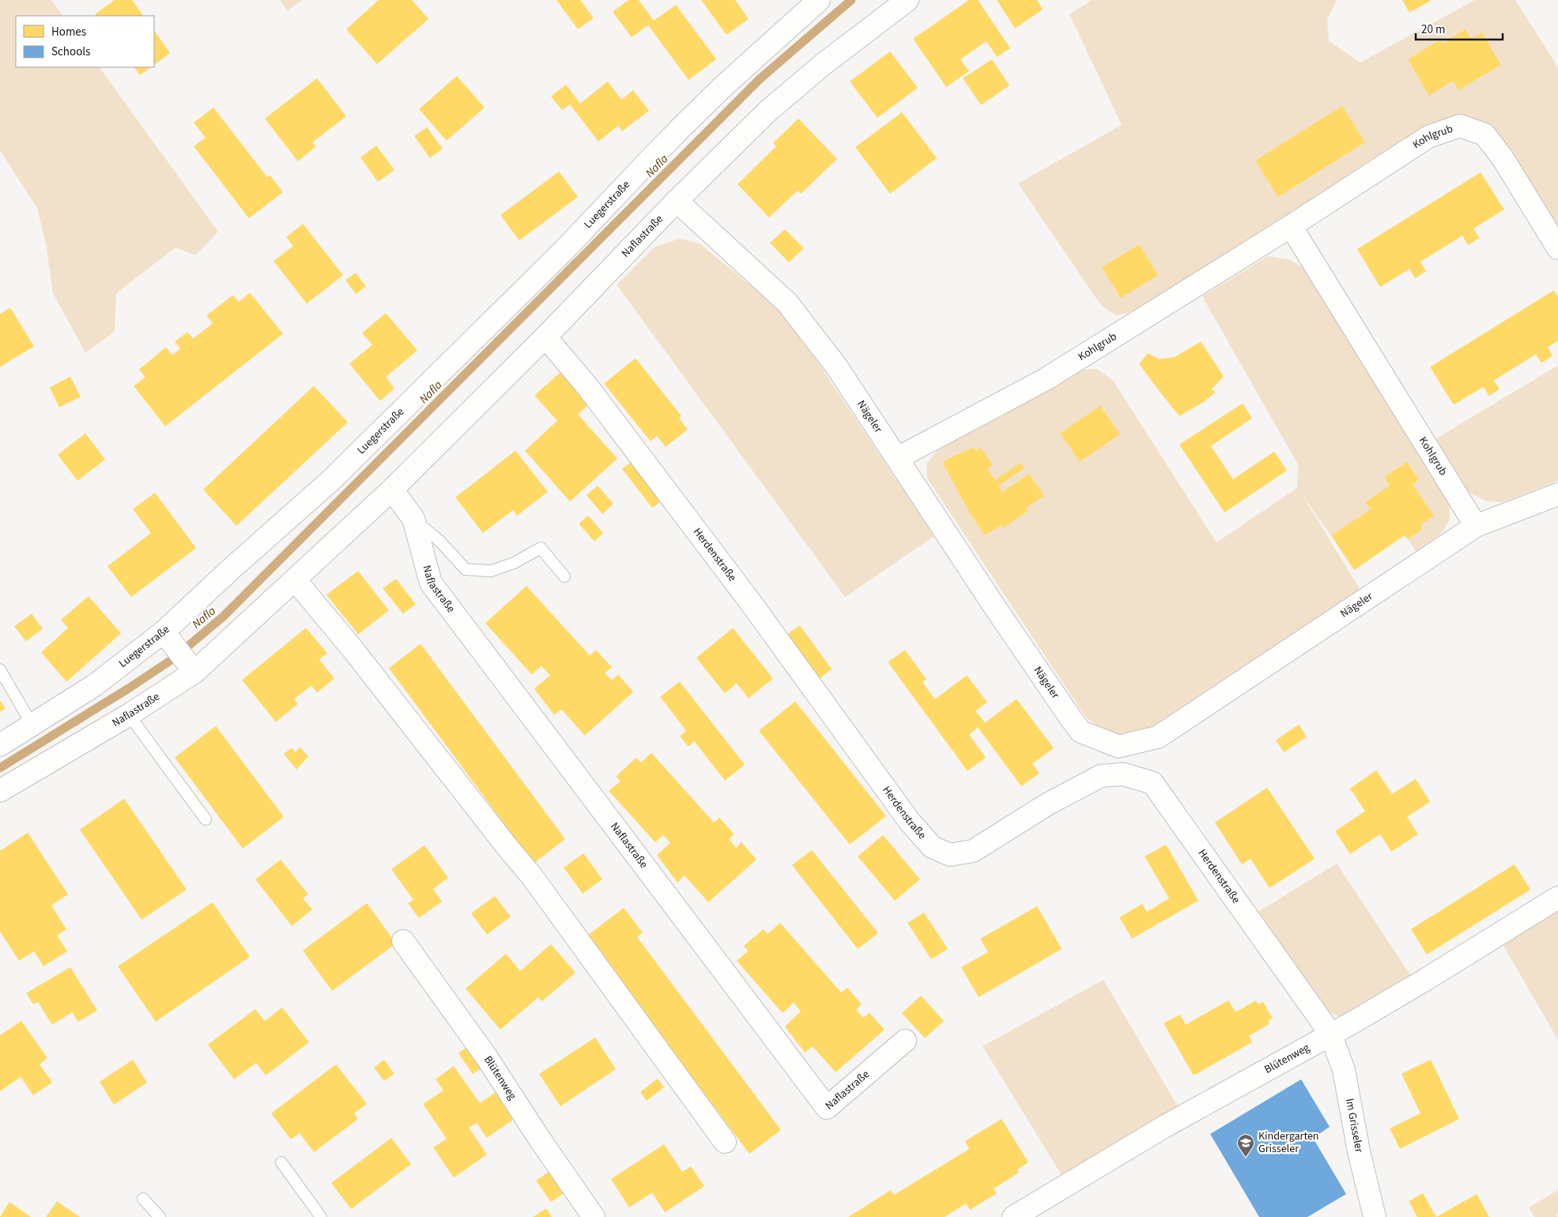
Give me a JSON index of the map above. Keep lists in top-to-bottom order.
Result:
{
  "streets": {
    "street": [
      "Kohlgrub",
      "Luegerstraße",
      "Naflastraße",
      "Nägeler",
      "Herdenstraße",
      "Blütenweg",
      "Im Grisseler"
    ]
  },
  "crossings": [
    ["Kohlgrub", "Nägeler"],
    ["Naflastraße", "Nägeler"],
    ["Naflastraße", "Herdenstraße"],
    ["Herdenstraße", "Blütenweg"],
    ["Herdenstraße", "Im Grisseler"],
    ["Blütenweg", "Im Grisseler"]
  ],
  "water": ["Nafla"],
  "places": {
    "school or university": ["Kindergarten Grisseler"]
  },
  "legend": ["Homes", "Schools"],
  "scale_bar": "20 m"
}
